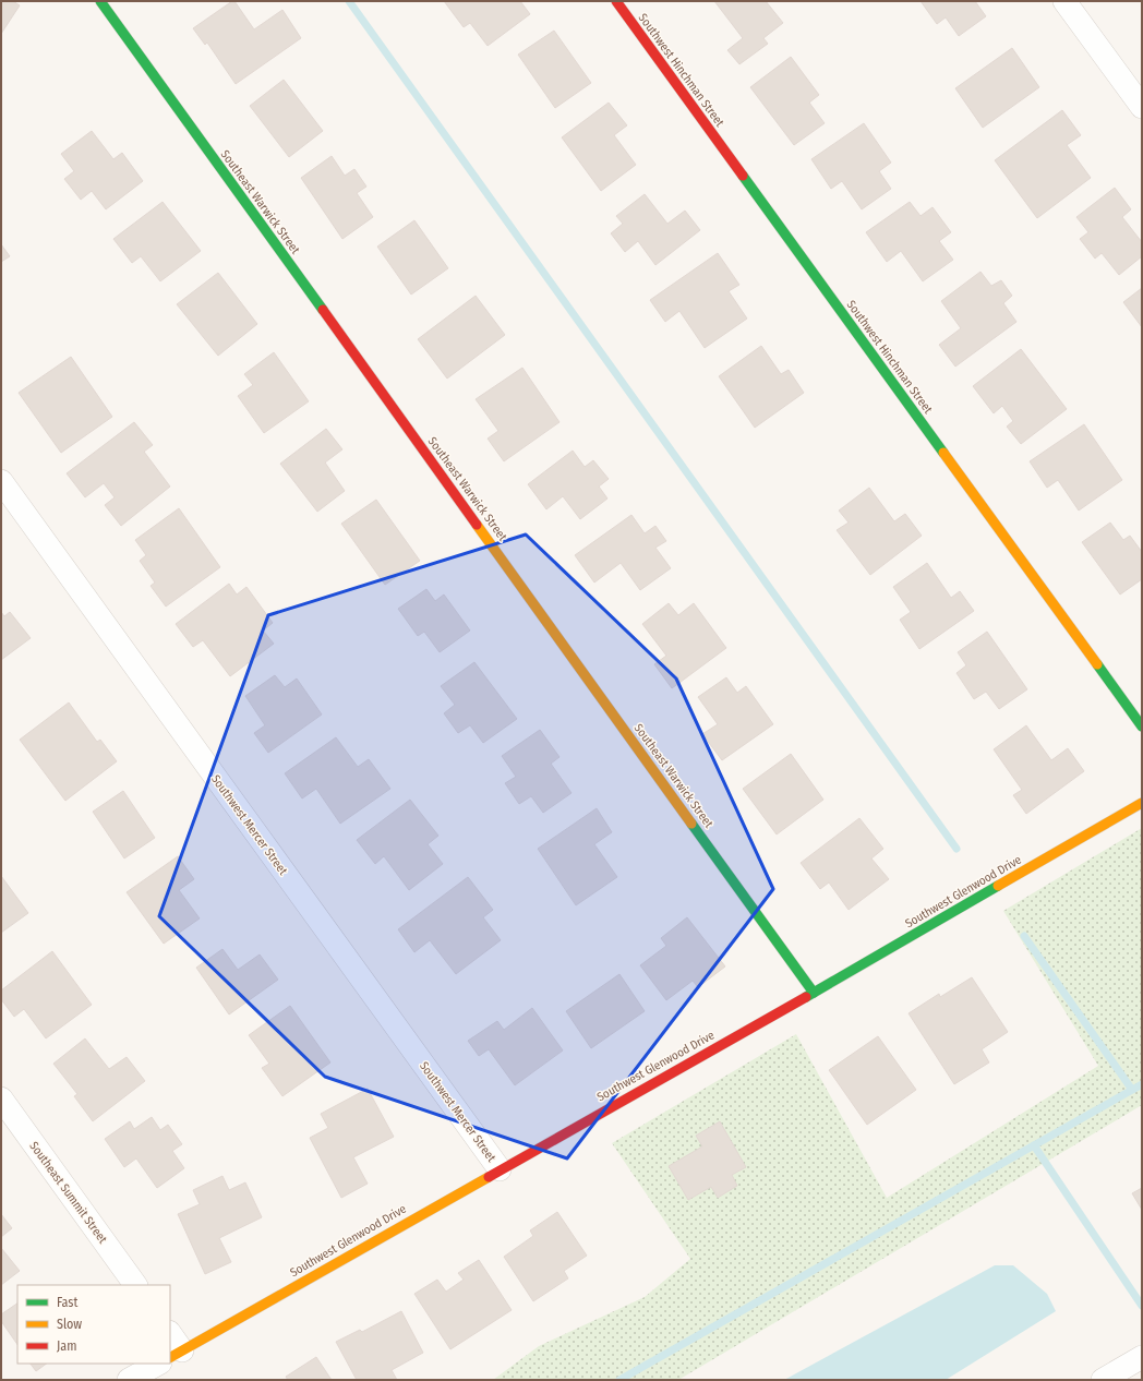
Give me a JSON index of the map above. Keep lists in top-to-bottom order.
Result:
{
  "streets": {
    "street": [
      "Southwest Hinchman Street",
      "Southeast Warwick Street",
      "Southwest Mercer Street",
      "Southwest Glenwood Drive",
      "Southeast Summit Street"
    ]
  },
  "crossings": [
    ["Southeast Warwick Street", "Southwest Glenwood Drive"],
    ["Southwest Mercer Street", "Southwest Glenwood Drive"]
  ],
  "legend": ["Fast", "Slow", "Jam"]
}
